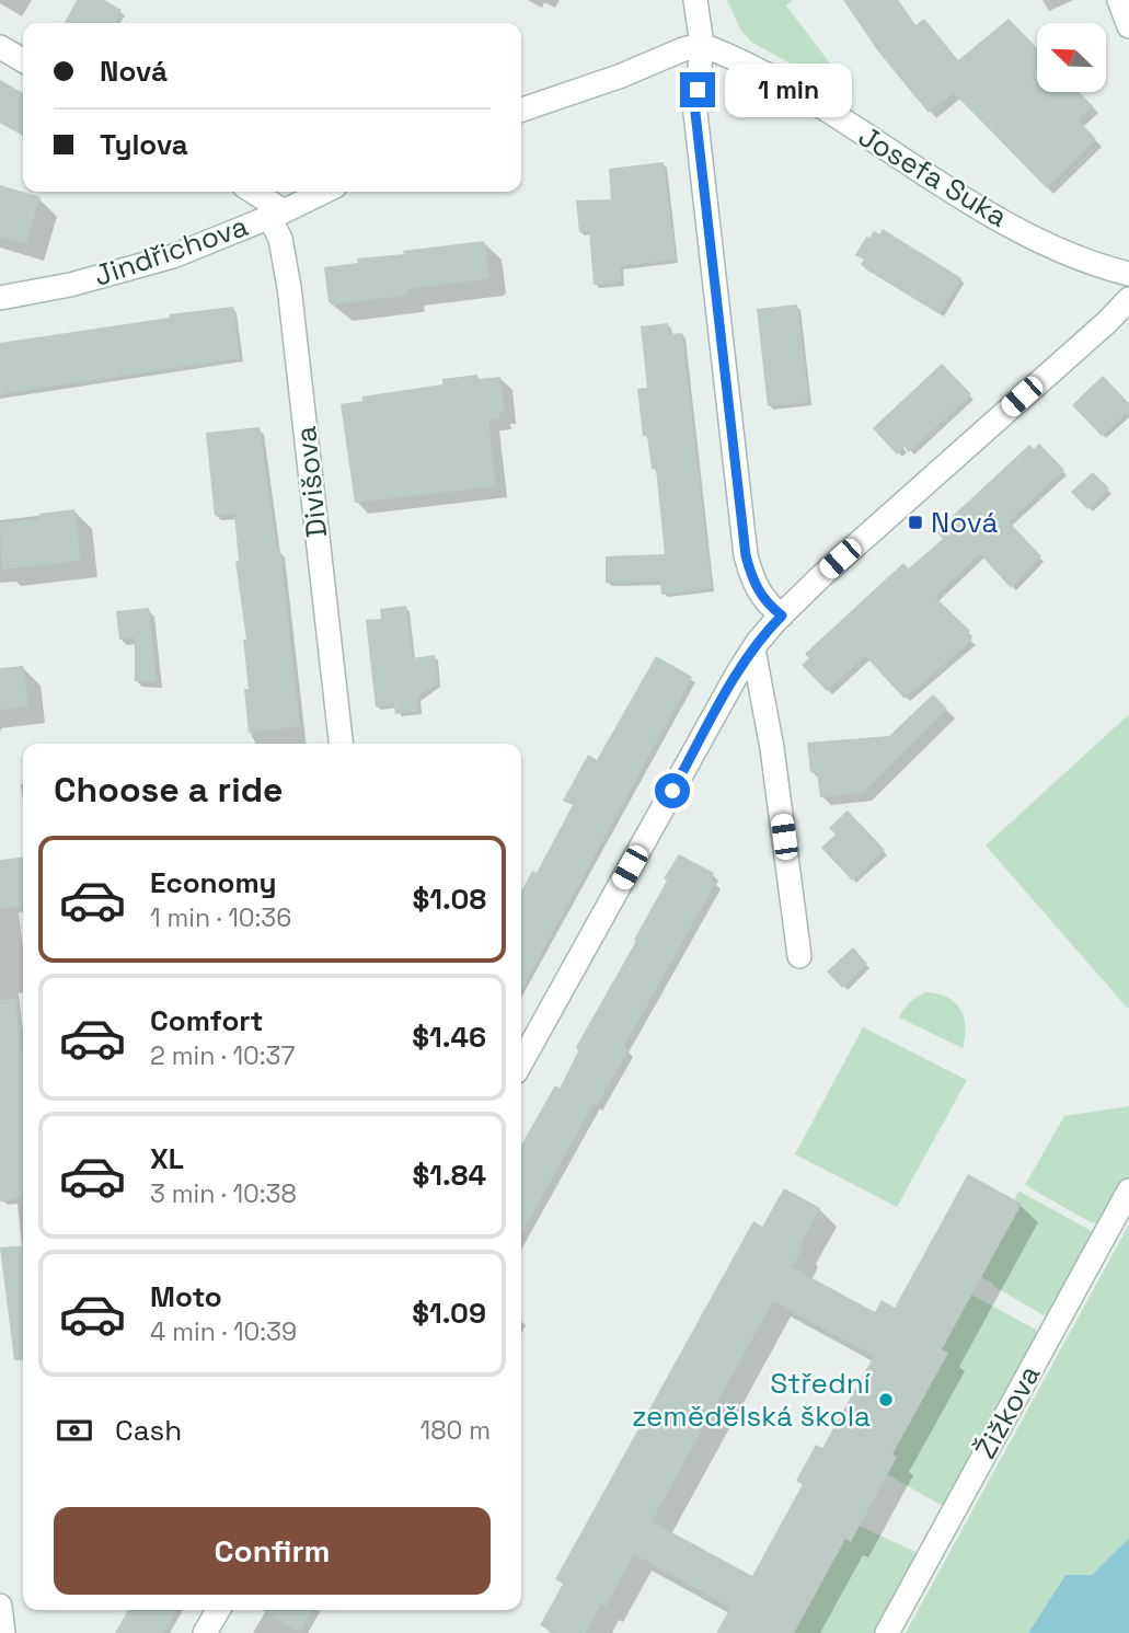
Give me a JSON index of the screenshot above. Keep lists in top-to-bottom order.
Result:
{
  "streets": {
    "street": [
      "Josefa Suka",
      "Jindřichova",
      "Divišova",
      "Žižkova"
    ]
  },
  "crossings": [
    ["Jindřichova", "Divišova"]
  ],
  "places": {
    "transit": ["Nová"],
    "other": ["Střední zemědělská škola"]
  },
  "north": "top left",
  "page": {
    "banner": ["Nová", "Tylova"],
    "bubble": "1 min",
    "heading": "Choose a ride",
    "list": [
      {
        "name": "Economy",
        "note": "1 min · 10:36",
        "value": "$1.08"
      },
      {
        "name": "Comfort",
        "note": "2 min · 10:37",
        "value": "$1.46"
      },
      {
        "name": "XL",
        "note": "3 min · 10:38",
        "value": "$1.84"
      },
      {
        "name": "Moto",
        "note": "4 min · 10:39",
        "value": "$1.09"
      }
    ],
    "pay": ["Cash", "180 m"],
    "buttons": "Confirm"
  }
}
